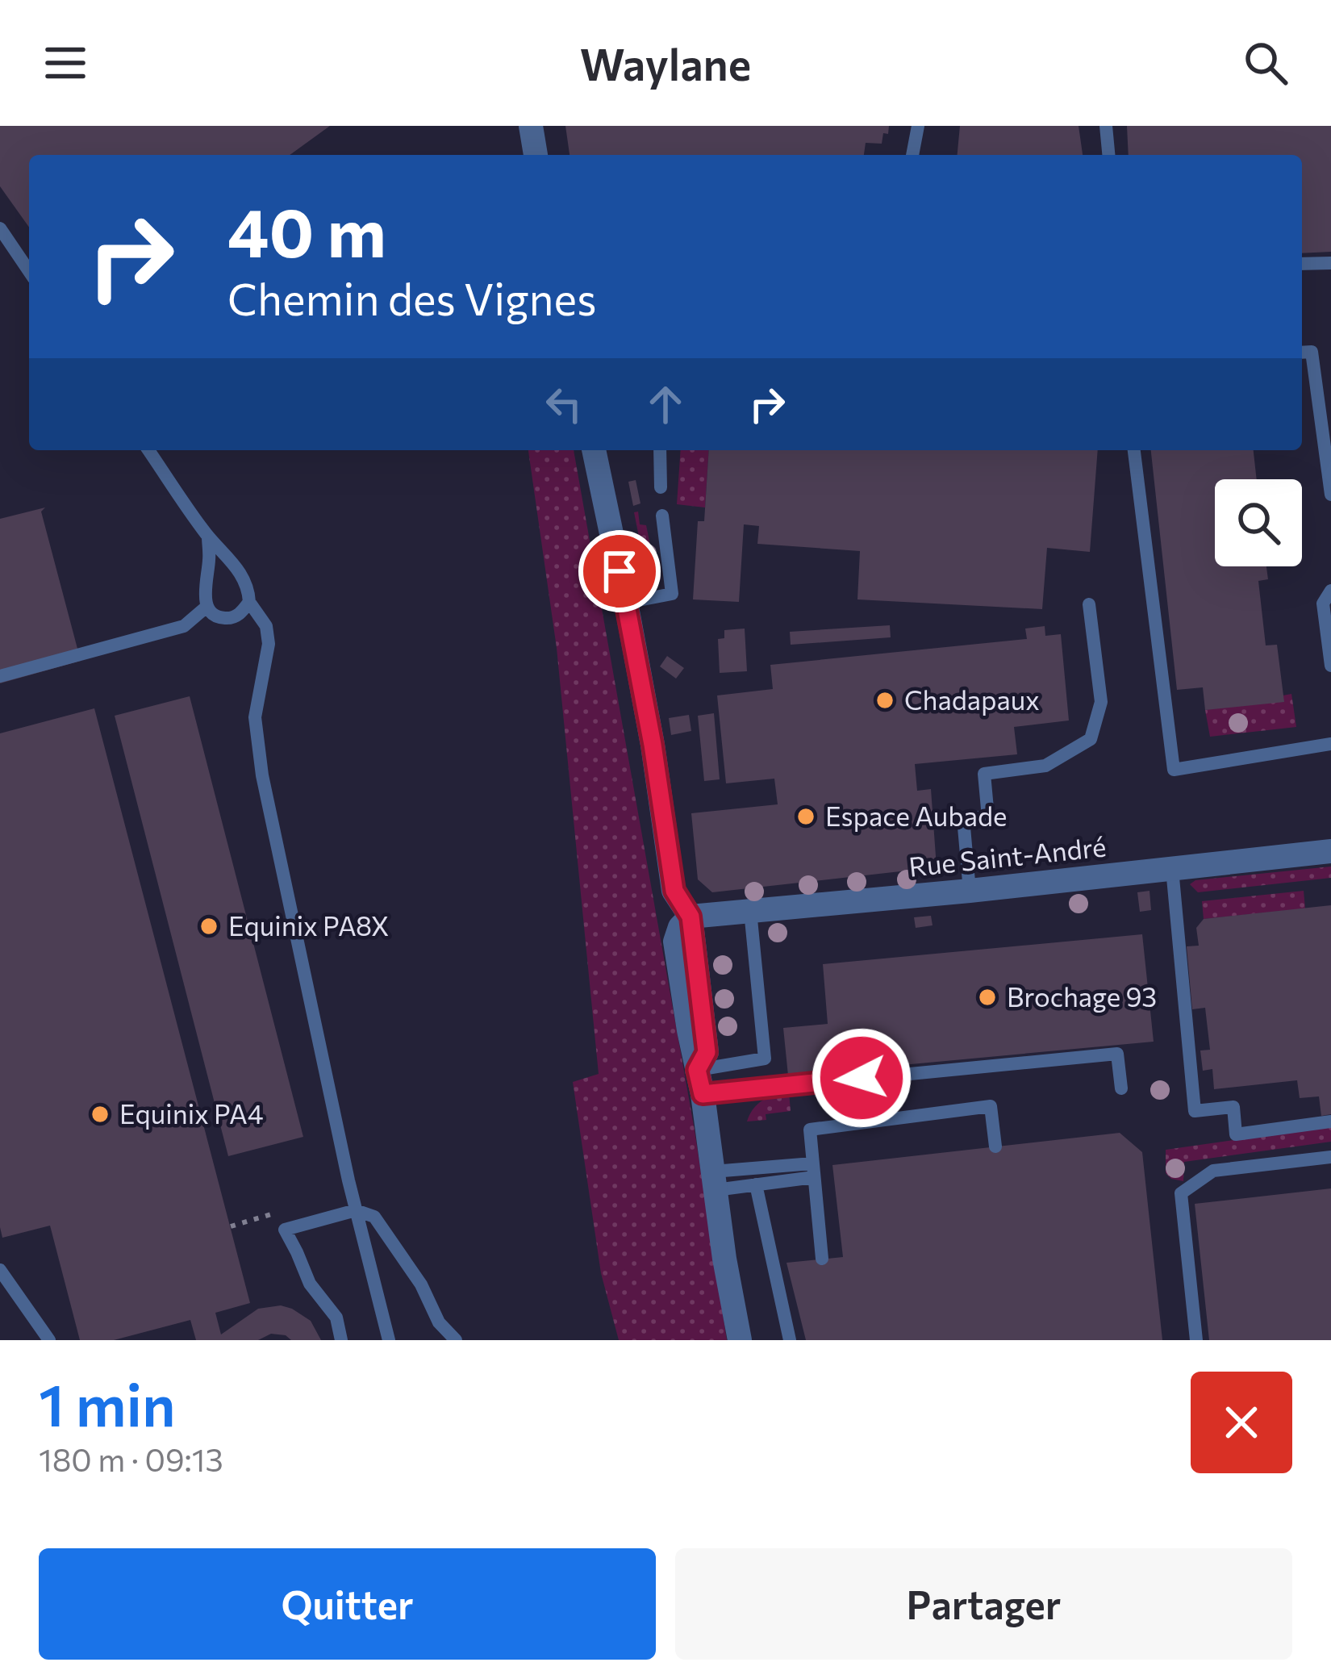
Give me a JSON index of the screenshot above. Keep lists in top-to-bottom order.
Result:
{
  "streets": {
    "street": ["Rue Saint-André"]
  },
  "places": [
    "Chadapaux",
    "Espace Aubade",
    "Equinix PA8X",
    "Brochage 93",
    "Equinix PA4"
  ],
  "page": {
    "header": "Waylane",
    "turn": ["40 m", "Chemin des Vignes"],
    "heading": ["1 min", "180 m · 09:13"],
    "buttons": ["Quitter", "Partager"]
  }
}
